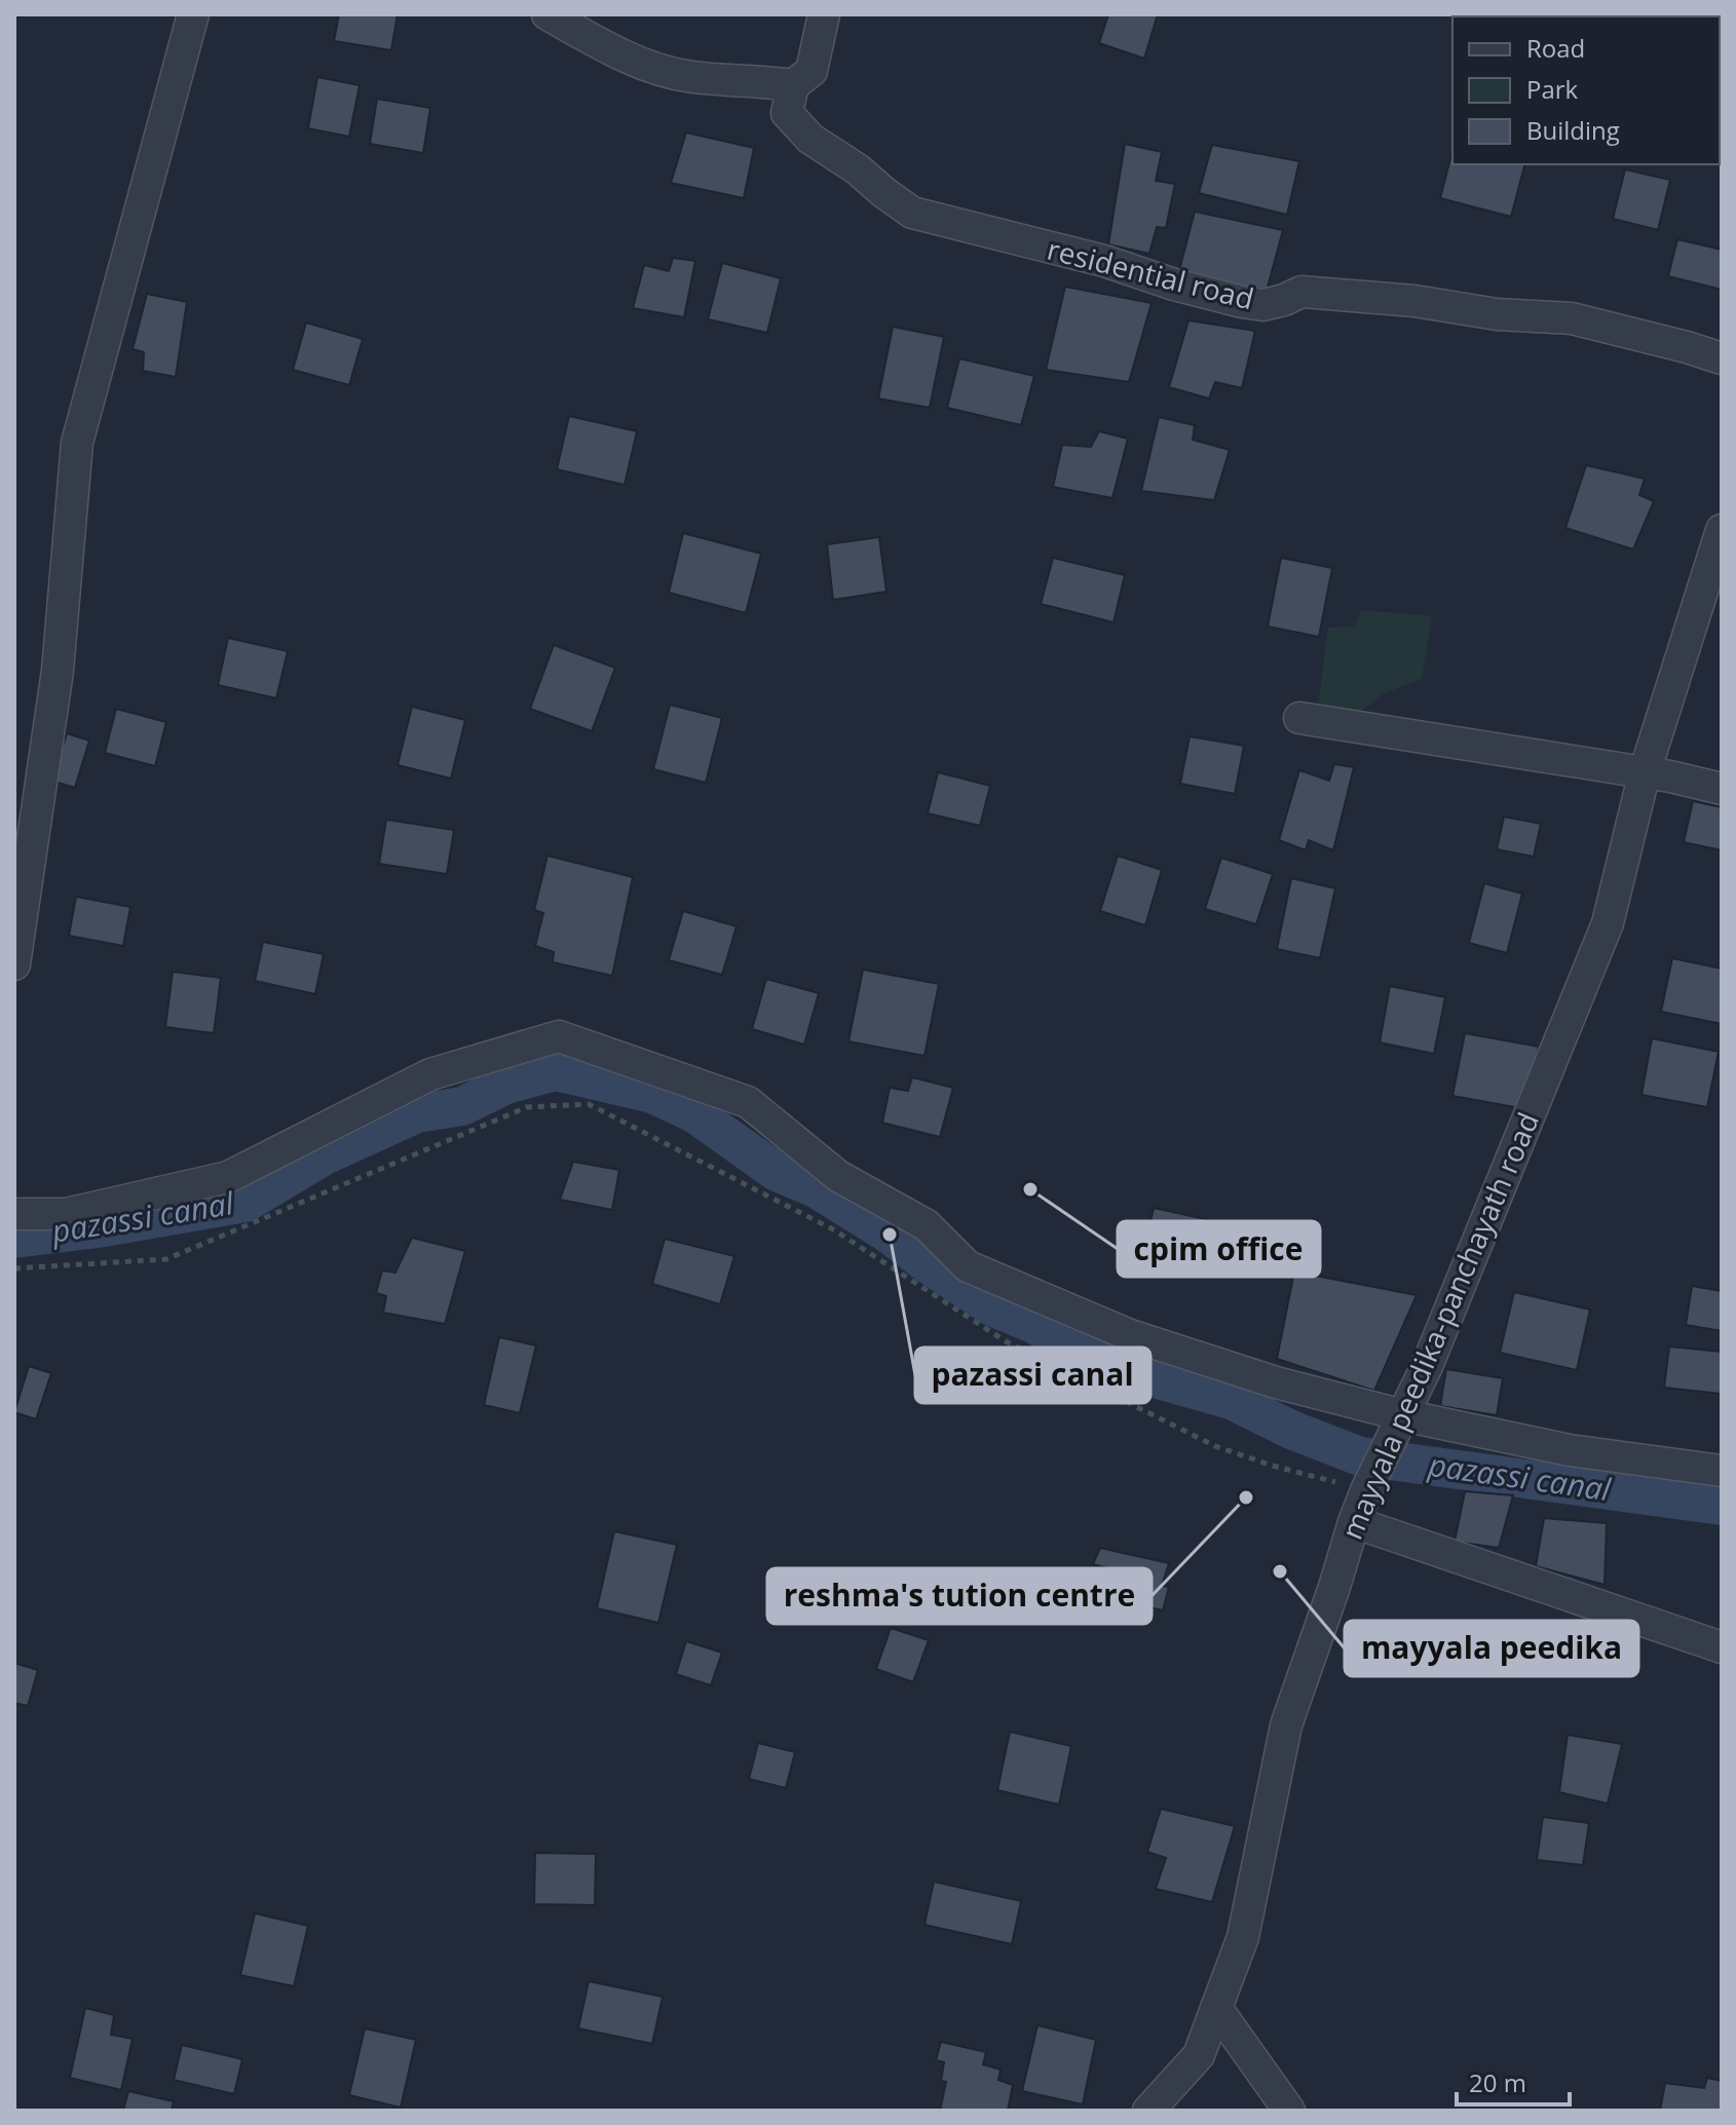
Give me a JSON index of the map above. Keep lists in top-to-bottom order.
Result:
{
  "streets": {
    "street": ["residential road", "mayyala peedika-panchayath road"]
  },
  "water": ["pazassi canal"],
  "places": [
    "cpim office",
    "pazassi canal",
    "reshma's tution centre",
    "mayyala peedika"
  ],
  "legend": ["Road", "Park", "Building"],
  "scale_bar": "20 m"
}
